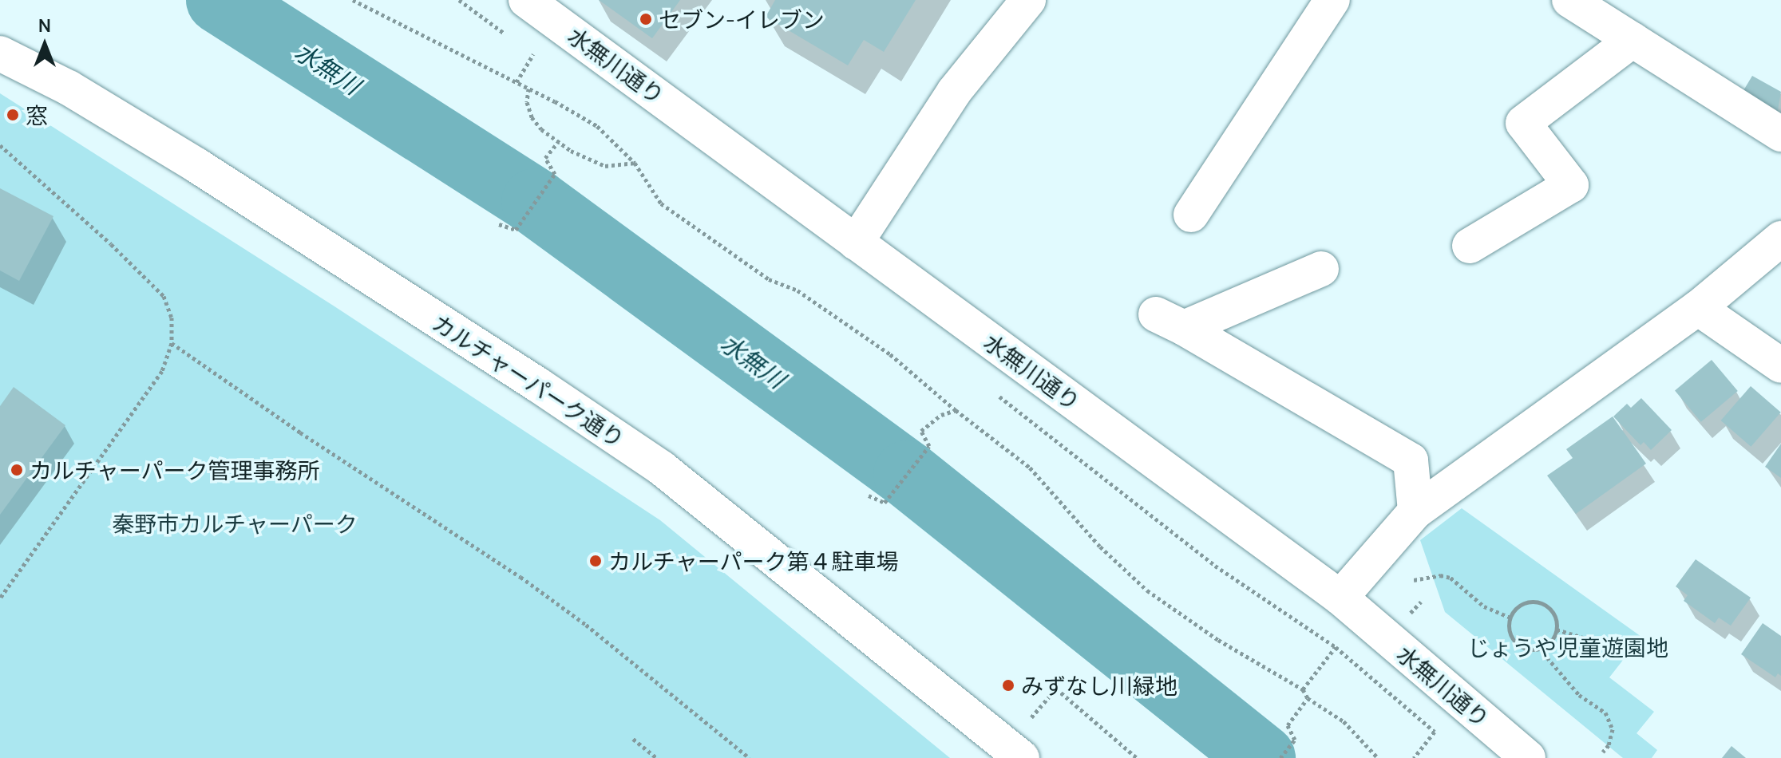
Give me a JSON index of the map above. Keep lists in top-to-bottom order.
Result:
{
  "streets": {
    "street": ["水無川通り", "カルチャーパーク通り"]
  },
  "water": ["水無川"],
  "parks": ["秦野市カルチャーパーク", "じょうや児童遊園地"],
  "places": [
    "セブン-イレブン",
    "窓",
    "カルチャーパーク管理事務所",
    "カルチャーパーク第４駐車場",
    "みずなし川緑地"
  ],
  "north": "top"
}
